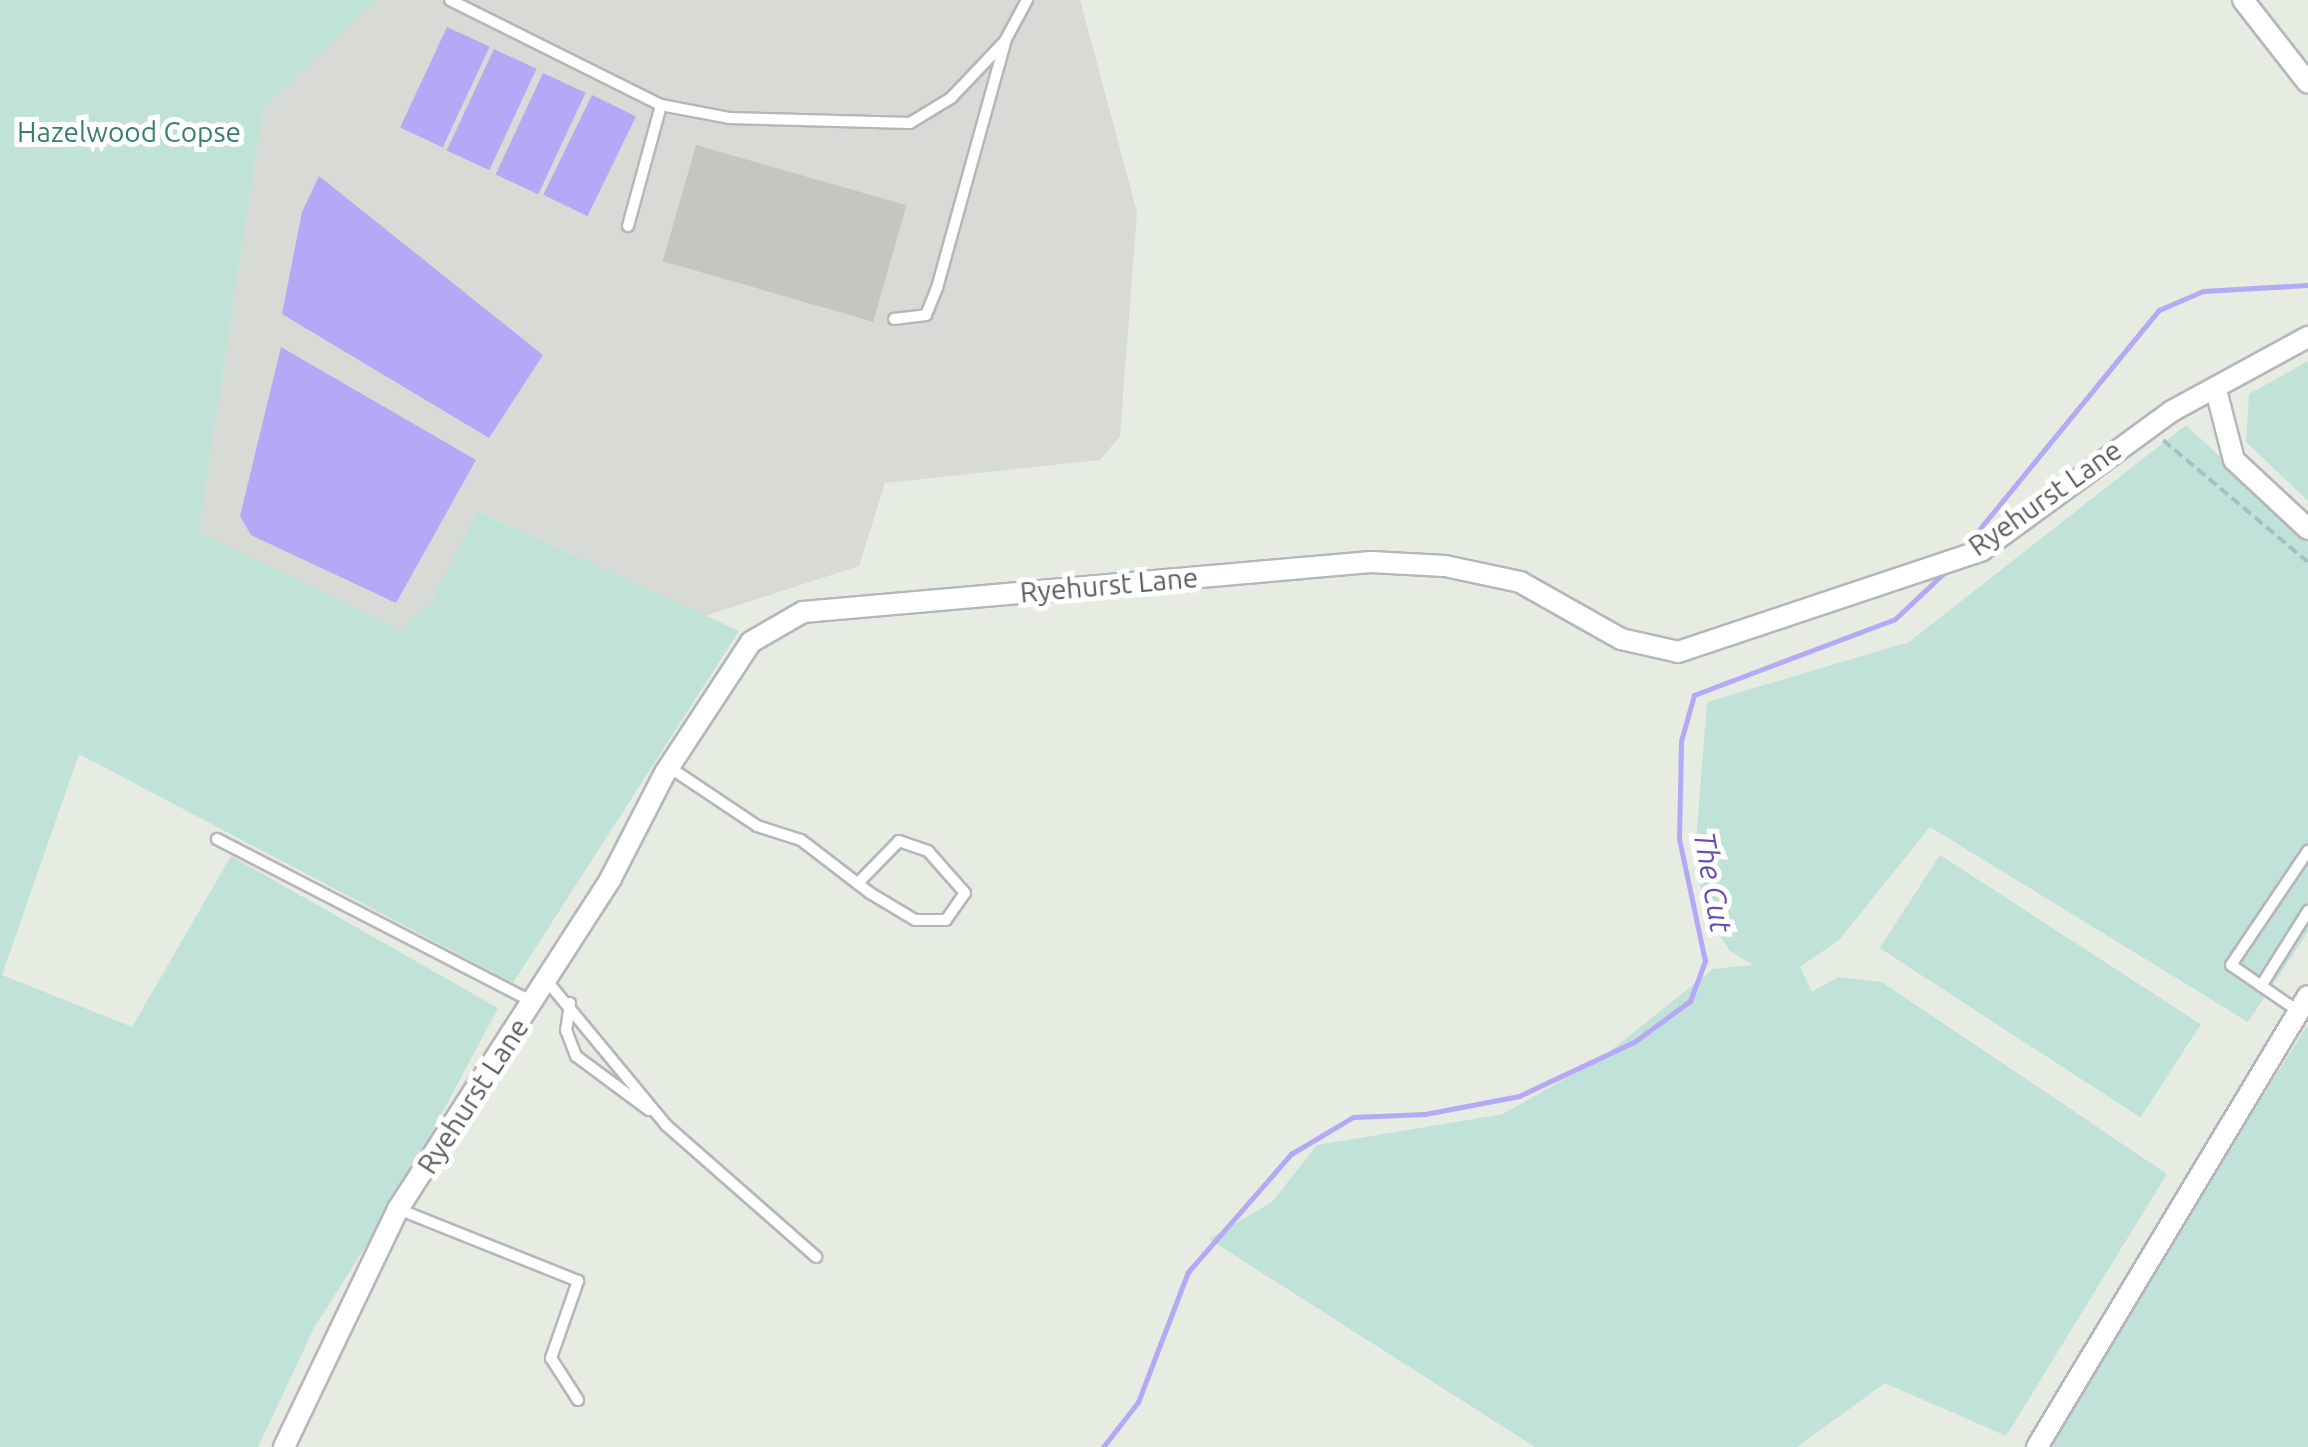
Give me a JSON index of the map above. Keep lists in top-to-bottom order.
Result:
{
  "streets": {
    "street": ["Ryehurst Lane"]
  },
  "water": ["The Cut"],
  "parks": ["Hazelwood Copse"]
}
